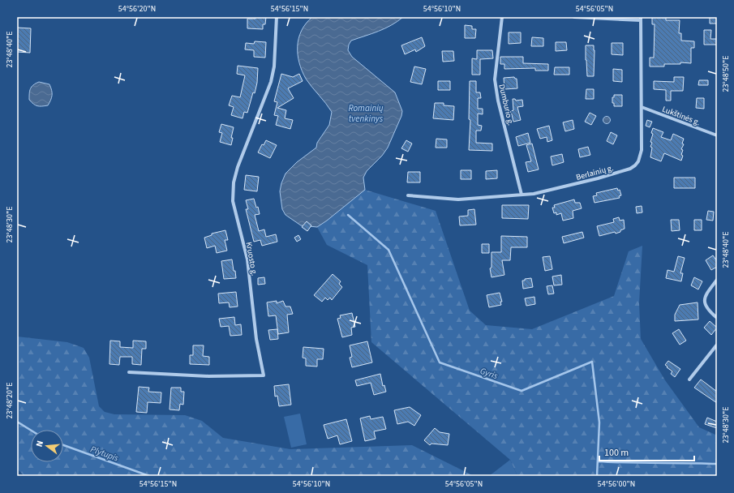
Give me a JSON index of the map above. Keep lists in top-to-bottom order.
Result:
{
  "streets": {
    "street": [
      "Dumburio g.",
      "Lukštinės g.",
      "Berlainių g.",
      "Kruosto g."
    ]
  },
  "crossings": [
    ["Dumburio g.", "Berlainių g."],
    ["Lukštinės g.", "Berlainių g."]
  ],
  "water": ["Romainių tvenkinys", "Gyris", "Plytupis"],
  "scale_bar": "100 m",
  "north": "left",
  "coordinates": [
    "54°56'20\"N",
    "54°56'15\"N",
    "54°56'10\"N",
    "54°56'05\"N",
    "23°48'40\"E",
    "23°48'50\"E",
    "23°48'30\"E",
    "23°48'20\"E",
    "54°56'00\"N"
  ]
}
